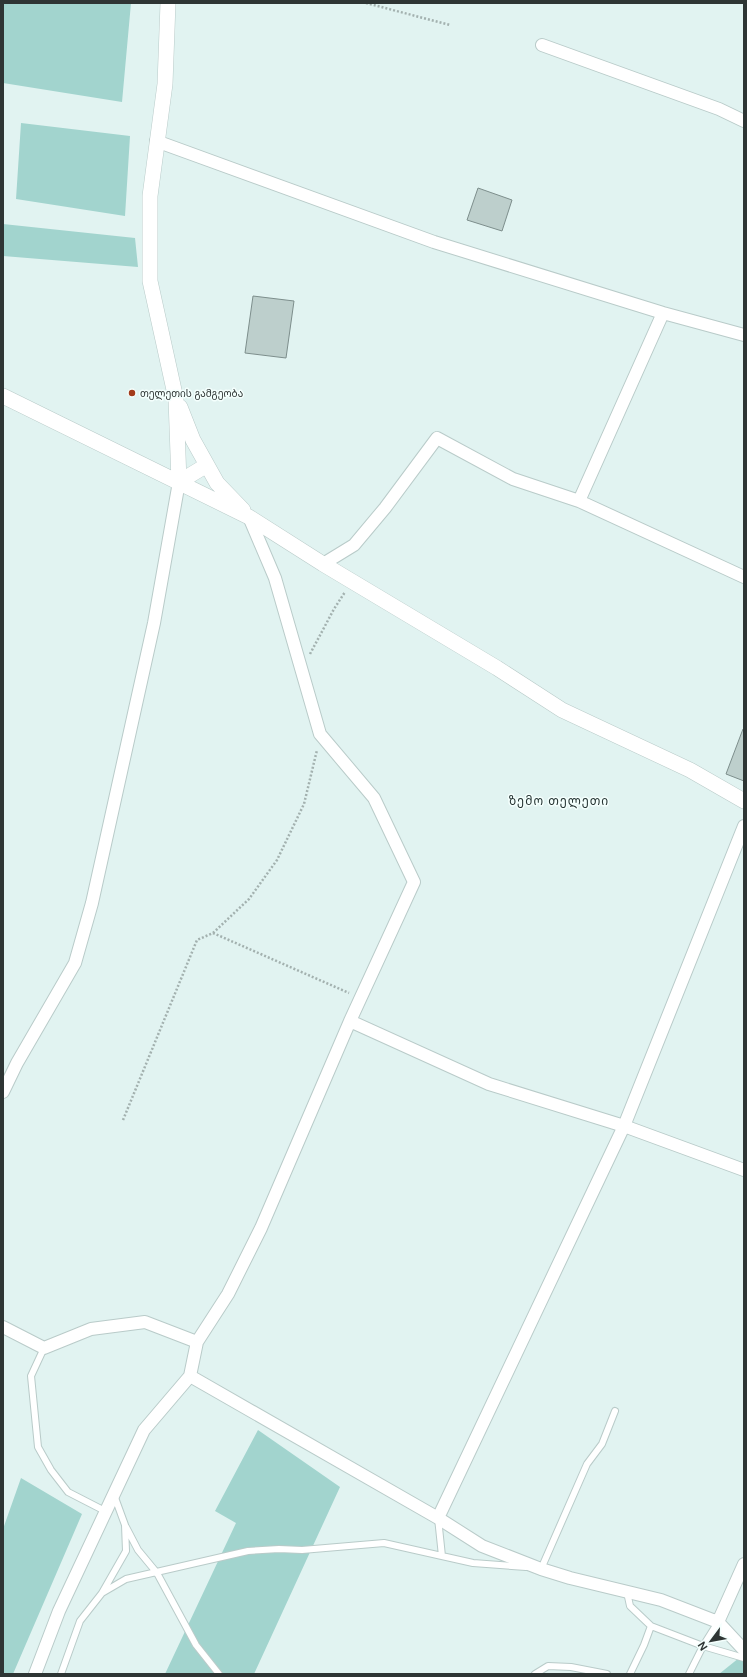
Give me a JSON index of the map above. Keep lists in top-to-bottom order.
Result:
{
  "districts": ["ზემო თელეთი"],
  "places": ["თელეთის გამგეობა"],
  "north": "bottom left"
}
